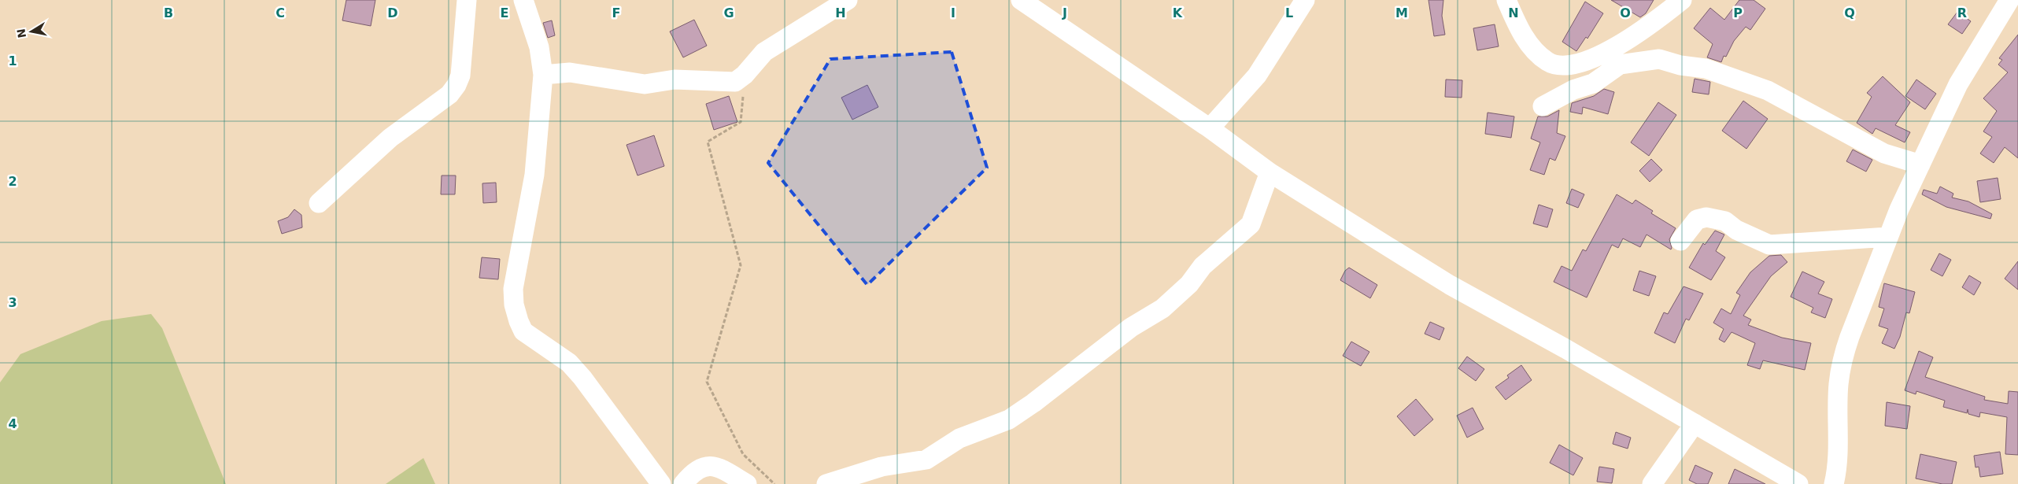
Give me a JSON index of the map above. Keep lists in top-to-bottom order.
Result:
{
  "north": "left",
  "grid": {
    "columns": [
      "B",
      "C",
      "D",
      "E",
      "F",
      "G",
      "H",
      "I",
      "J",
      "K",
      "L",
      "M",
      "N",
      "O",
      "P",
      "Q",
      "R"
    ],
    "rows": [
      "1",
      "2",
      "3",
      "4"
    ]
  }
}
